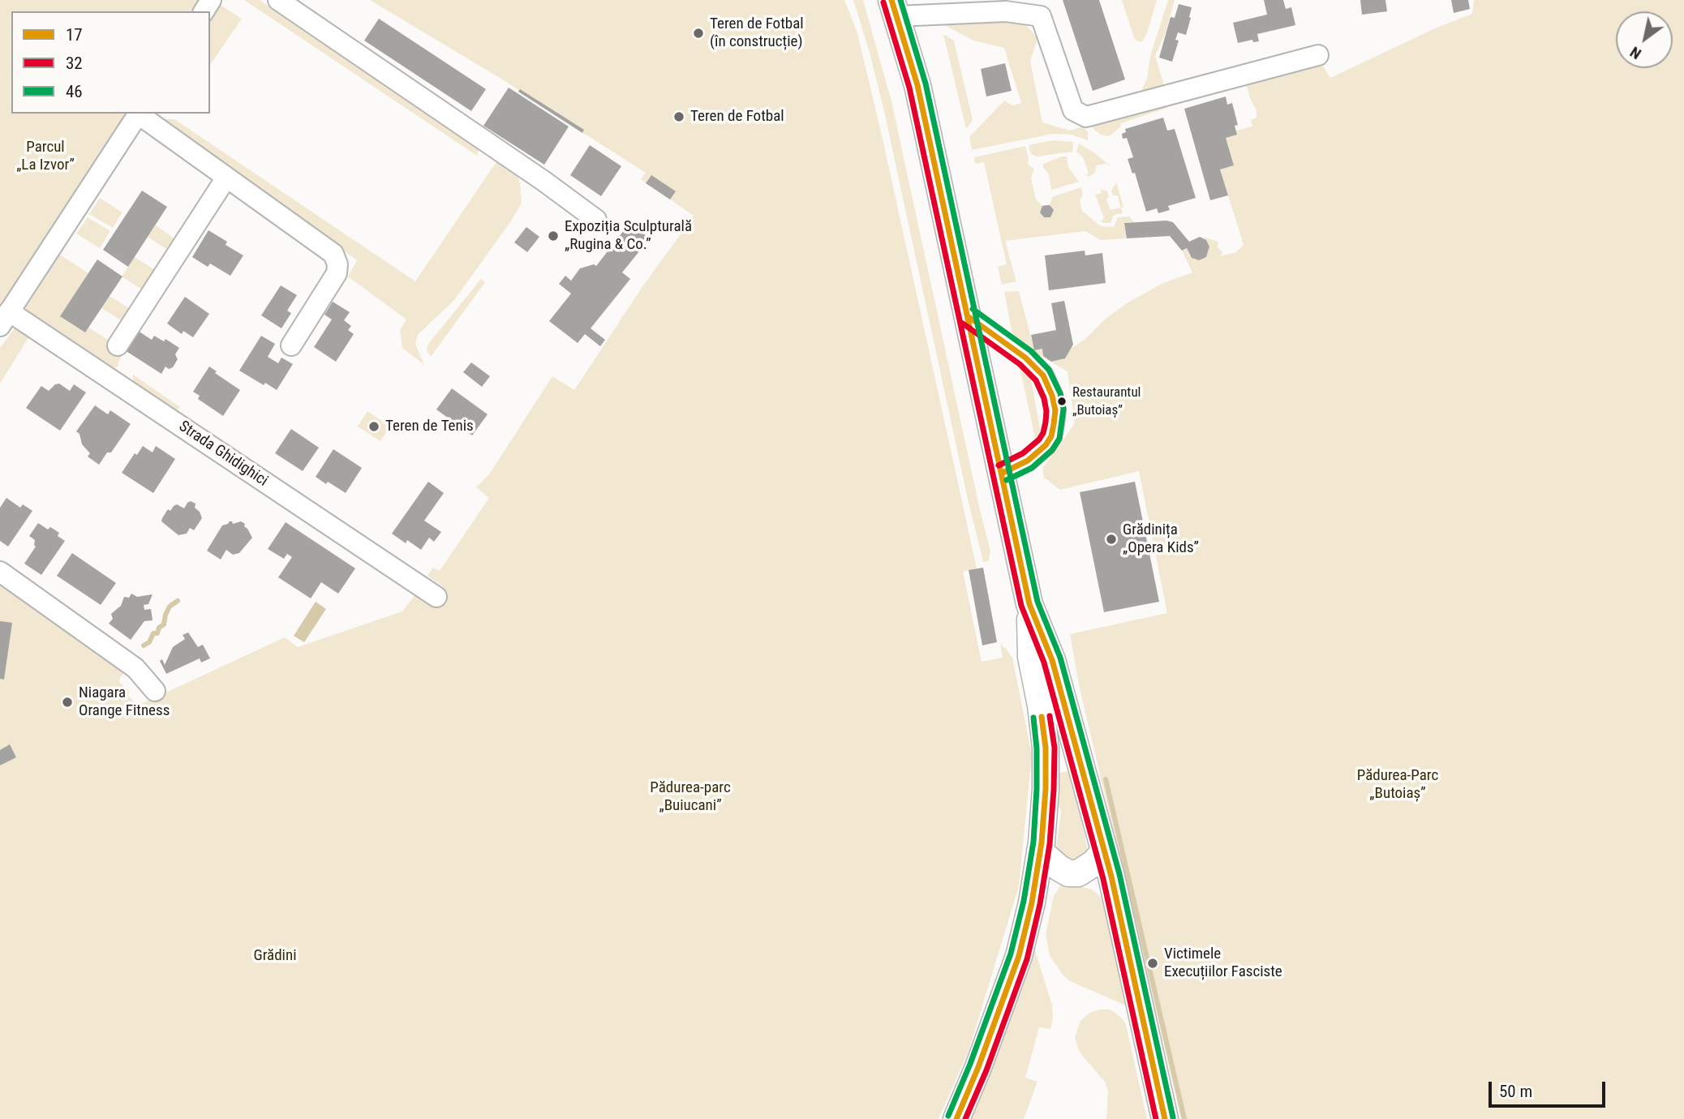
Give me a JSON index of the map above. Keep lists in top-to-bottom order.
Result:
{
  "streets": {
    "street": ["Strada Ghidighici"]
  },
  "parks": [
    "Parcul „La Izvor”",
    "Pădurea-Parc „Butoiaș”",
    "Pădurea-parc „Buiucani”",
    "Grădini"
  ],
  "places": [
    "Teren de Fotbal (în construcție)",
    "Teren de Fotbal",
    "Expoziția Sculpturală „Rugina & Co.”",
    "Restaurantul „Butoiaș”",
    "Teren de Tenis",
    "Grădinița „Opera Kids”",
    "Niagara Orange Fitness",
    "Victimele Execuțiilor Fasciste"
  ],
  "lines": ["transit line 17", "transit line 46", "transit line 32"],
  "legend": ["17", "32", "46"],
  "scale_bar": "50 m",
  "north": "bottom left"
}
